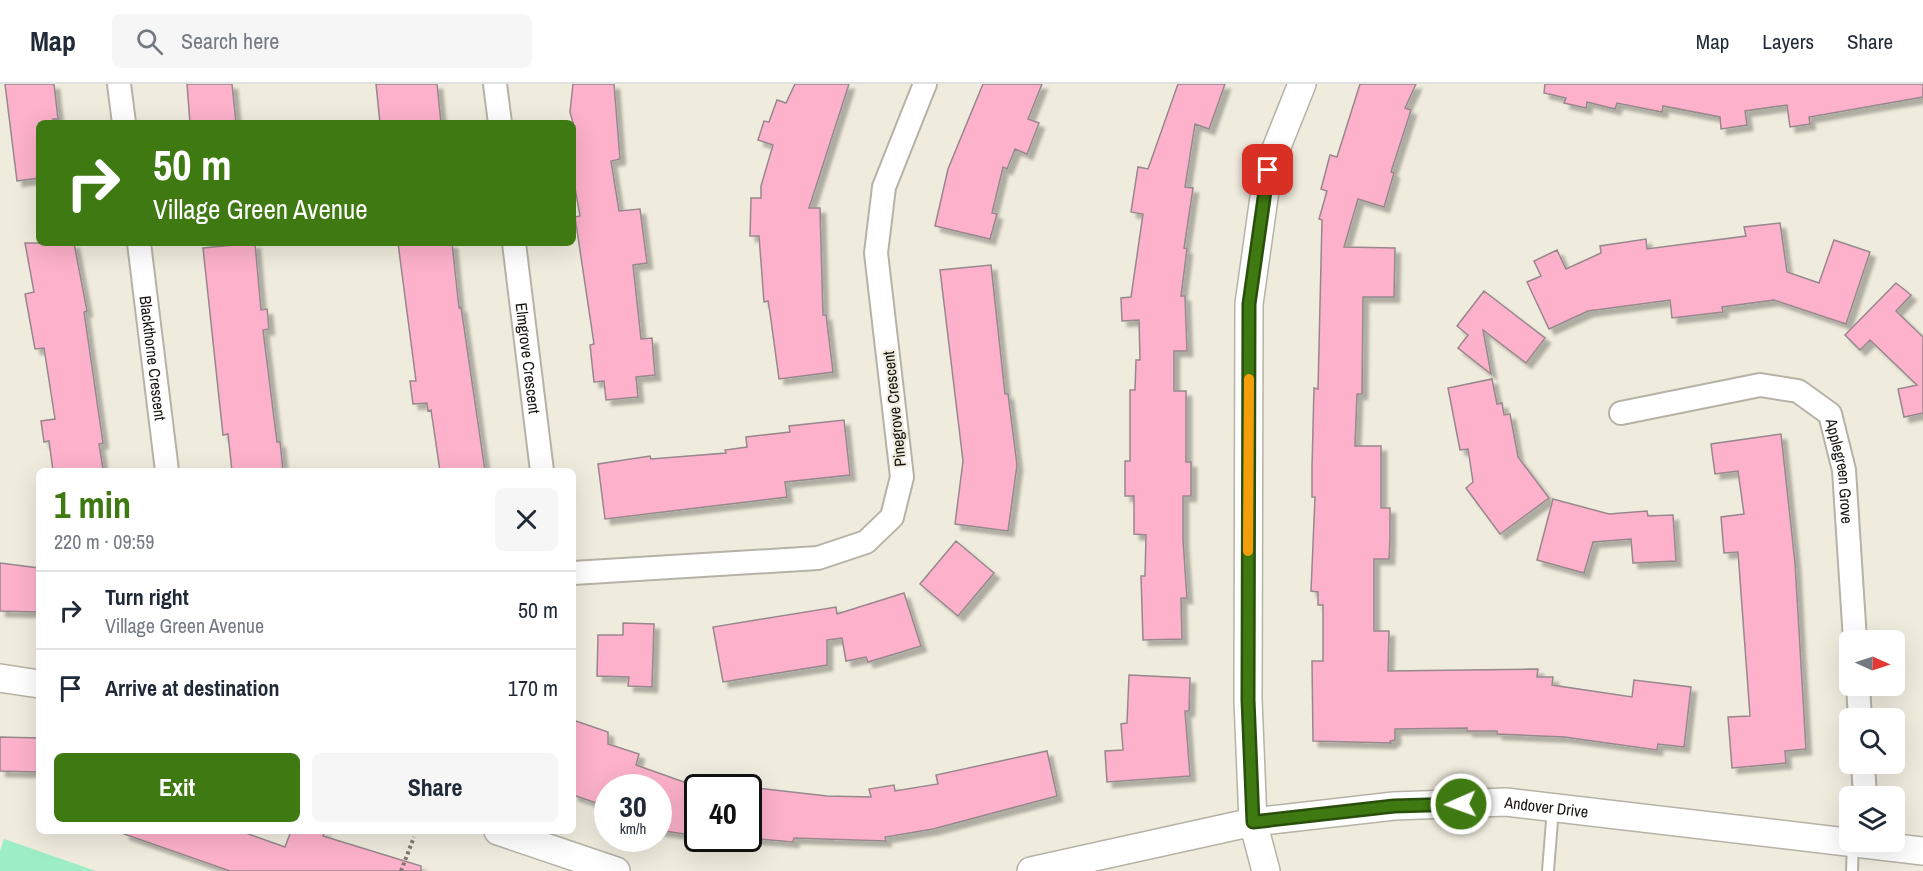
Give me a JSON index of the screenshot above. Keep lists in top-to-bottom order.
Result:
{
  "streets": {
    "street": [
      "Blackthorne Crescent",
      "Elmgrove Crescent",
      "Pinegrove Crescent",
      "Applegreen Grove",
      "Andover Drive"
    ]
  },
  "north": "right",
  "page": {
    "header": "Map",
    "search": "Search here",
    "nav": ["Map", "Layers", "Share"],
    "turn": ["50 m", "Village Green Avenue"],
    "heading": ["1 min", "220 m · 09:59"],
    "list": [
      {
        "name": "Turn right",
        "note": "Village Green Avenue",
        "value": "50 m"
      },
      {
        "name": "Arrive at destination",
        "value": "170 m"
      }
    ],
    "buttons": ["Exit", "Share"],
    "speed": "30 km/h",
    "limit": "40"
  }
}
